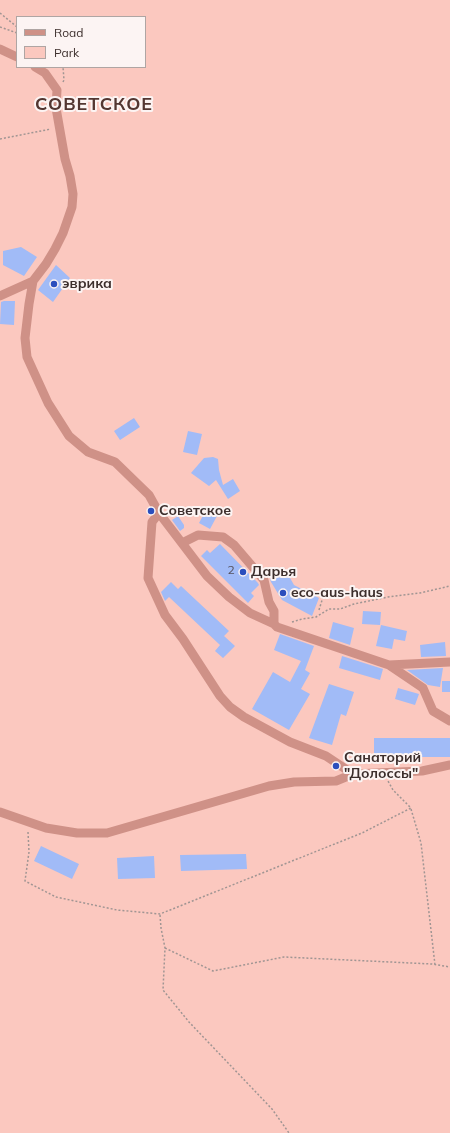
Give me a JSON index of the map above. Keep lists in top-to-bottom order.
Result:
{
  "districts": ["СОВЕТСКОЕ"],
  "places": [
    "эврика",
    "Советское",
    "Дарья",
    "eco-aus-haus",
    "Санаторий \"Долоссы\""
  ],
  "house_numbers": ["2"],
  "legend": ["Road", "Park"]
}
